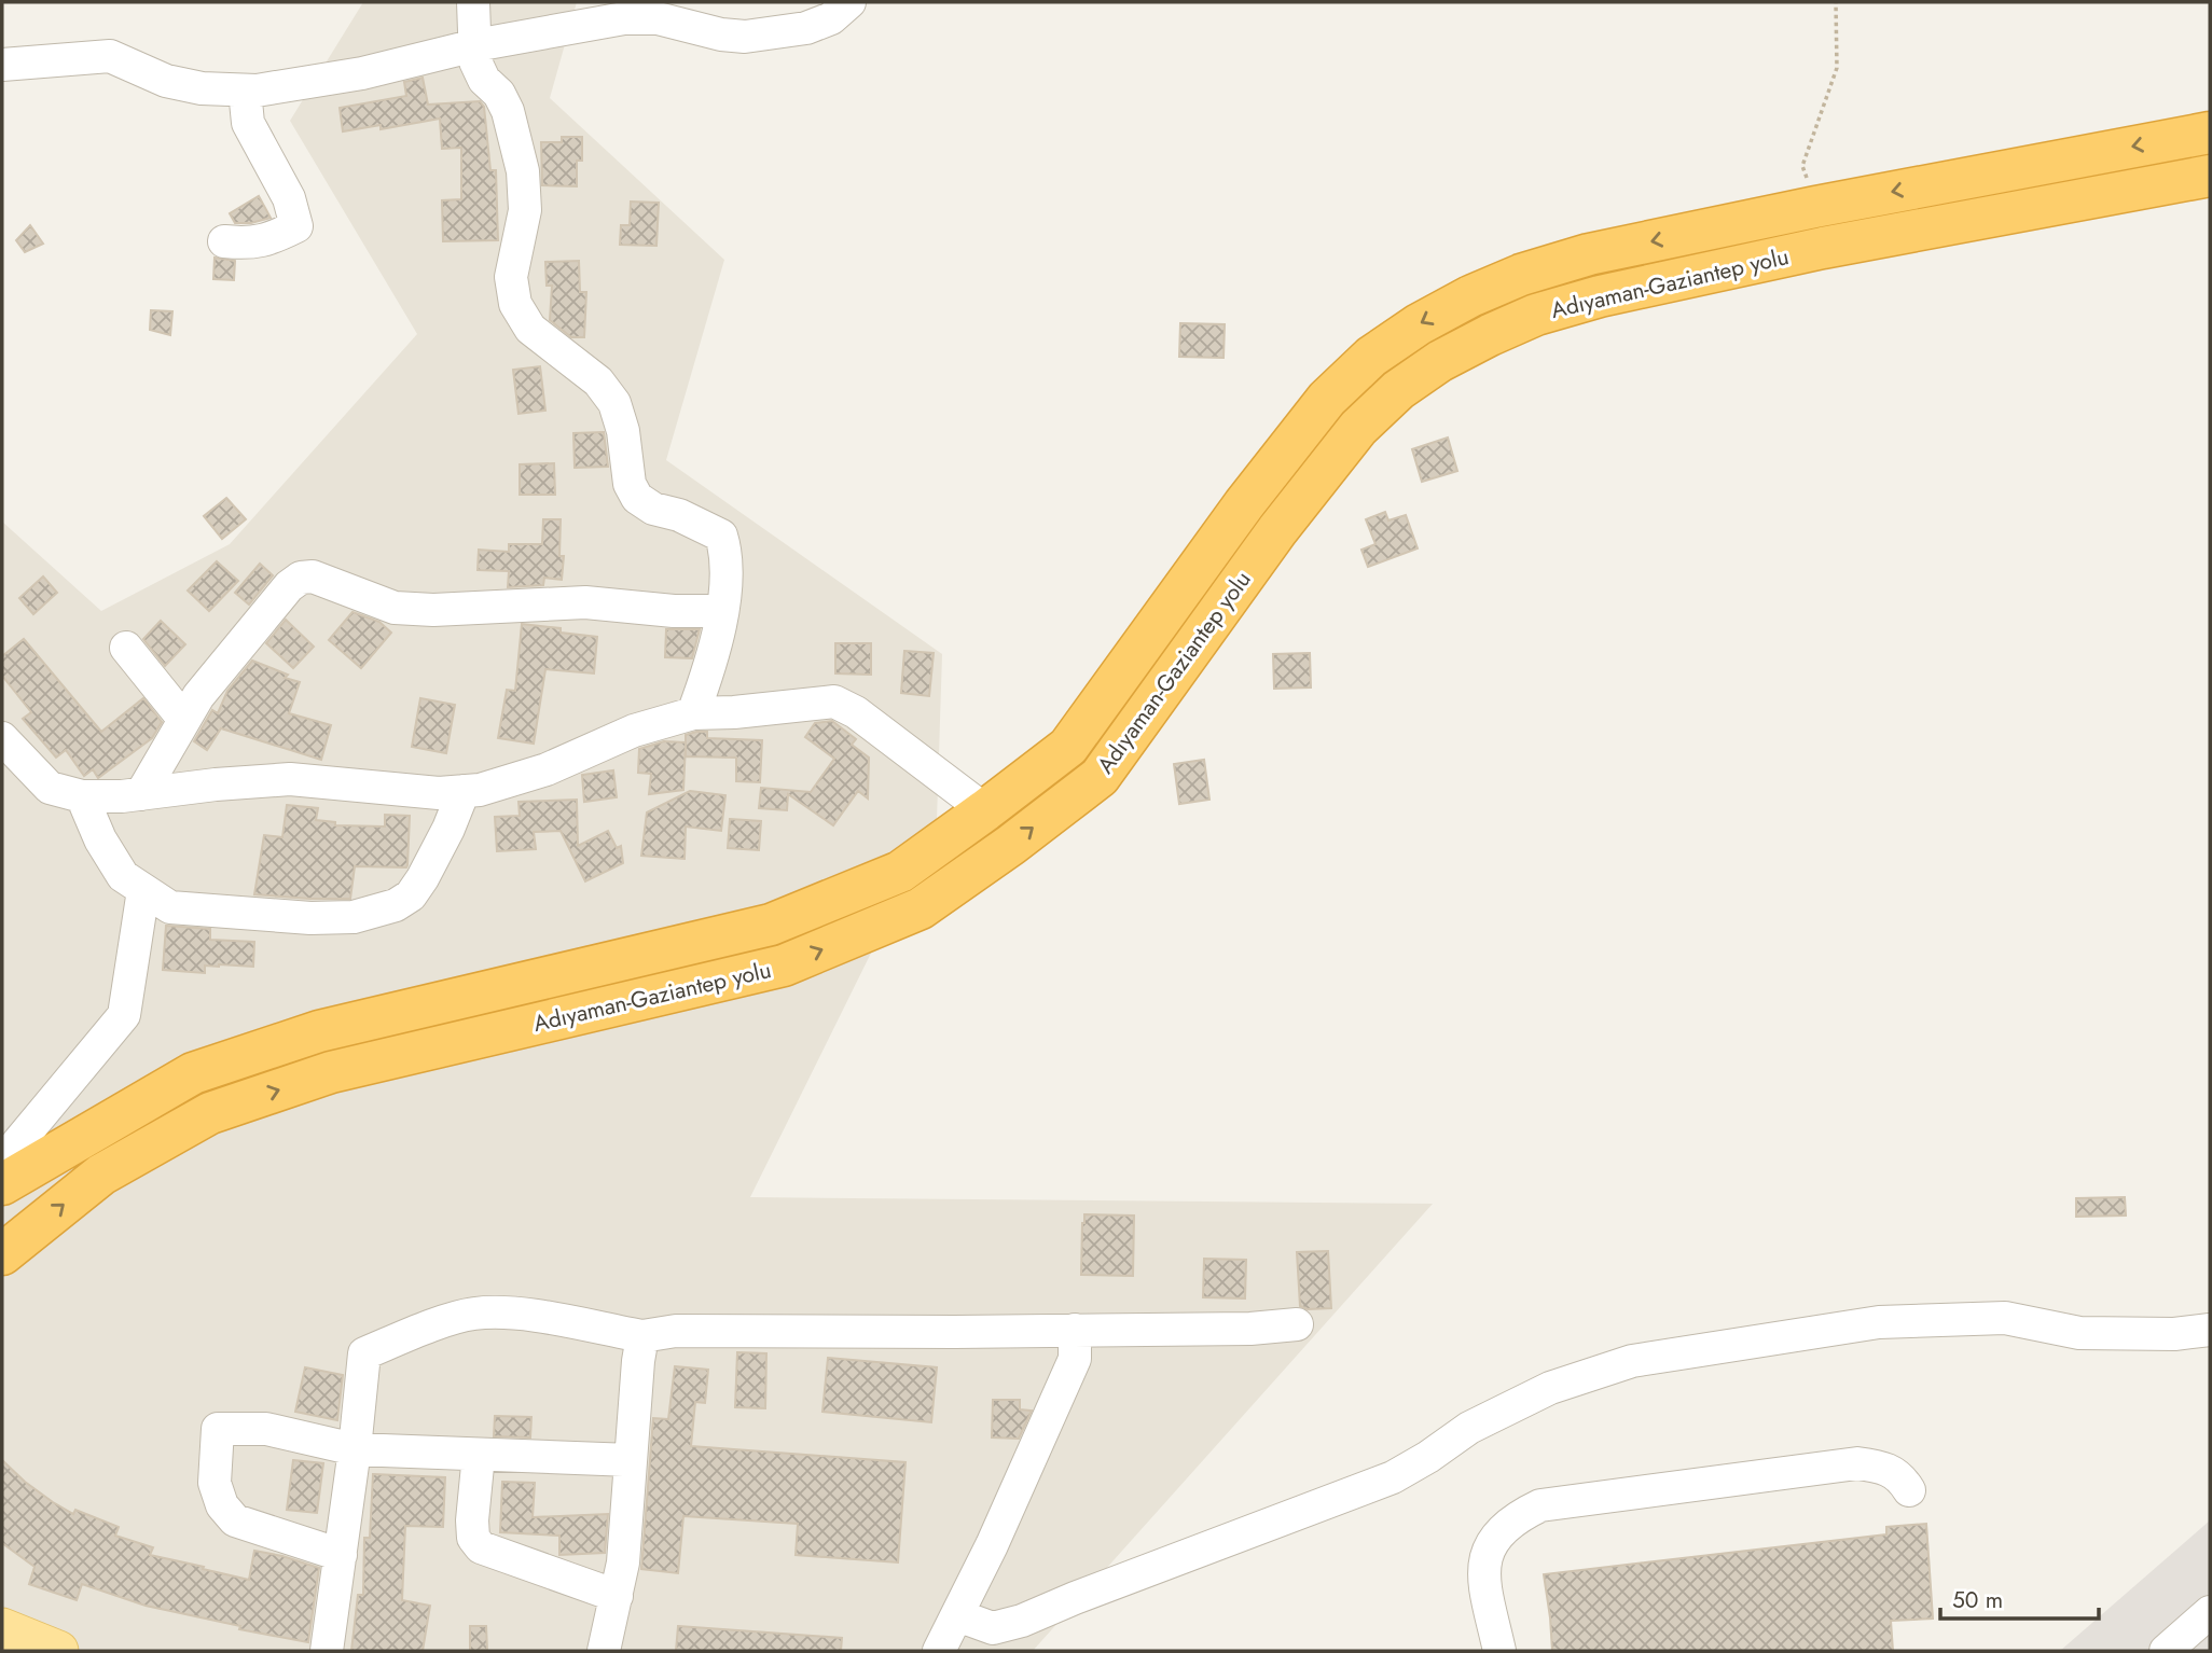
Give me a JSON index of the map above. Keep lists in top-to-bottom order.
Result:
{
  "streets": {
    "highway": ["Adıyaman-Gaziantep yolu"]
  },
  "scale_bar": "50 m"
}
